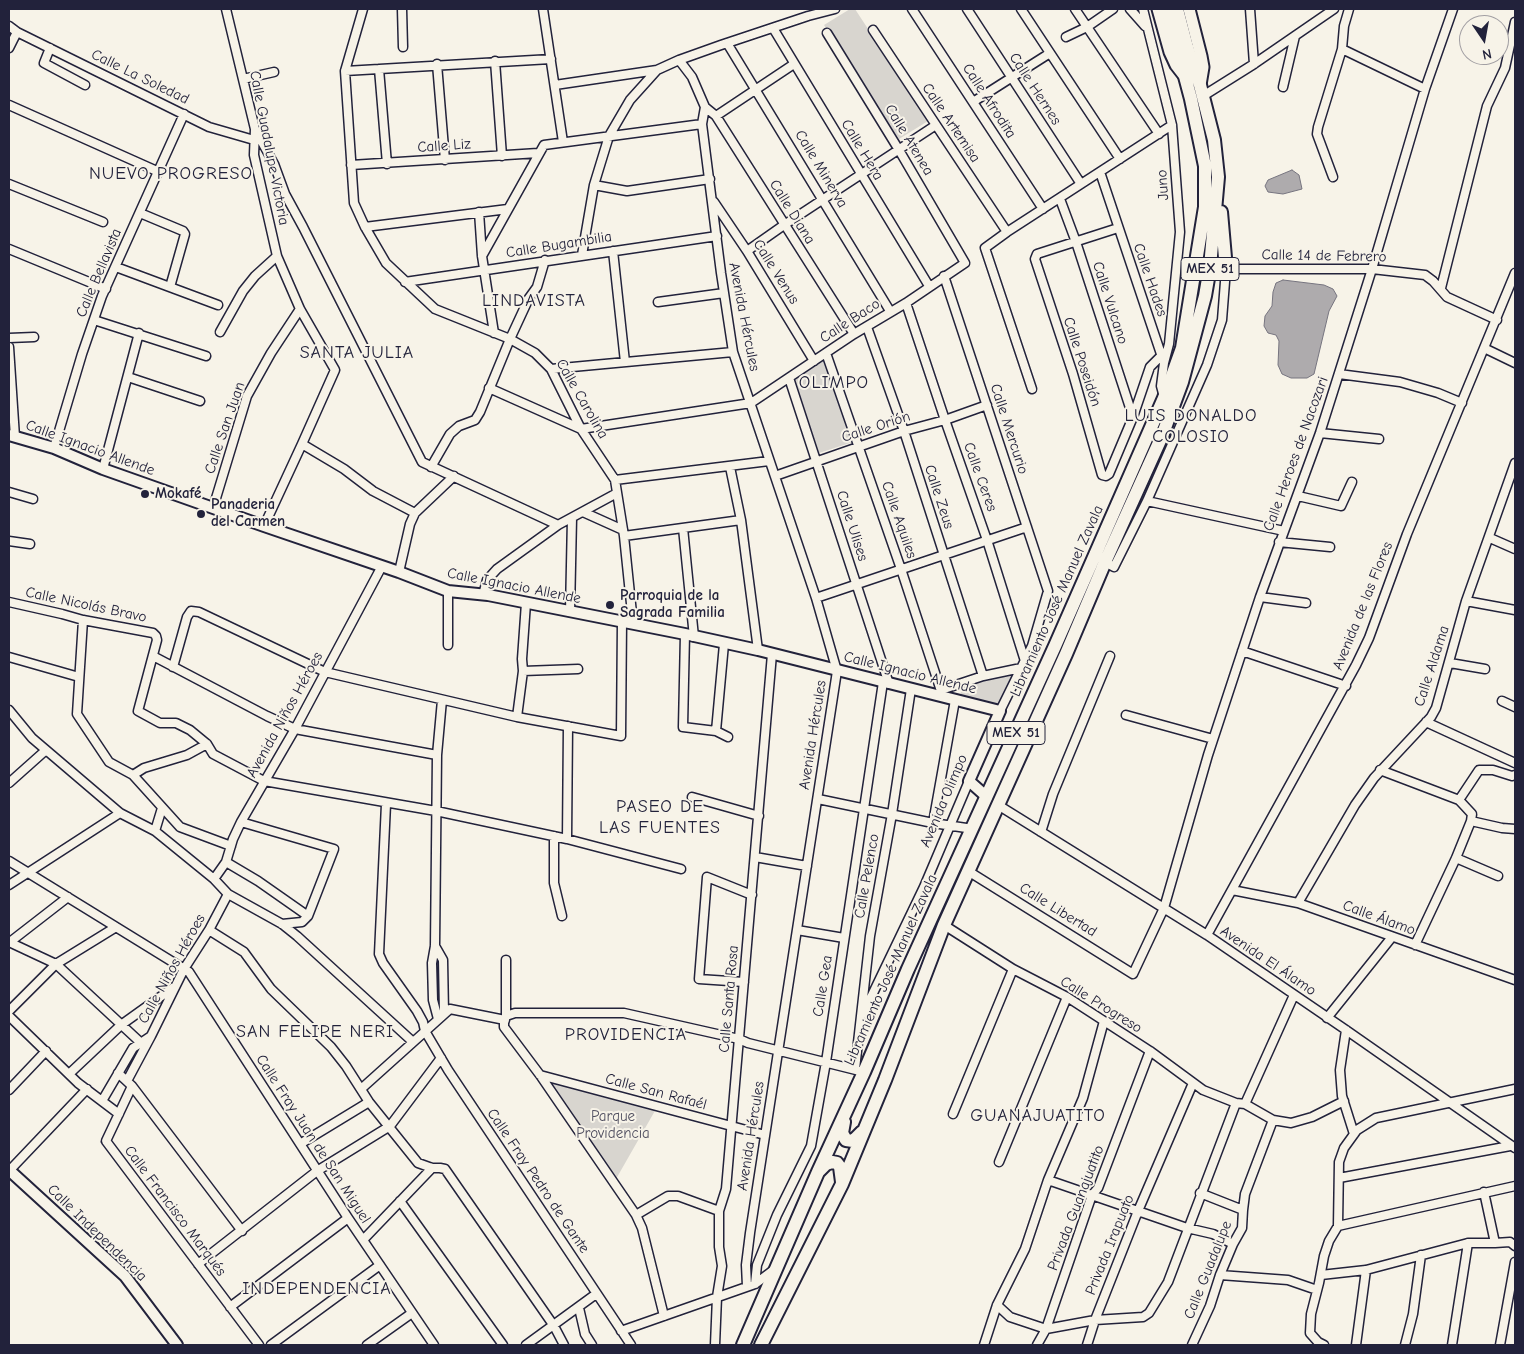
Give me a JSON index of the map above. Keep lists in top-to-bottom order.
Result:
{
  "streets": {
    "main road": ["MEX 51", "Libramiento José Manuel Zavala"],
    "street": [
      "Calle La Soledad",
      "Calle Hernes",
      "Calle Afrodita",
      "Calle Artemisa",
      "Calle Atenea",
      "Calle Liz",
      "Calle Guadalupe Victoria",
      "Calle Hera",
      "Calle Minerva",
      "Juno",
      "Calle Diana",
      "Calle Bugambilia",
      "Calle 14 de Febrero",
      "Calle Venus",
      "Calle Bellavista",
      "Calle Hades",
      "Calle Vulcano",
      "Avenida Hércules",
      "Calle Baco",
      "Calle Poseidón",
      "Calle Carolina",
      "Calle Orión",
      "Calle San Juan",
      "Calle Mercurio",
      "Calle Ignacio Allende",
      "Calle Heroes de Nacozari",
      "Calle Ceres",
      "Calle Zeus",
      "Calle Aquiles",
      "Calle Ulises",
      "Calle Nicolás Bravo",
      "Avenida de las Flores",
      "Calle Aldama",
      "Avenida Niños Héroes",
      "Avenida Olimpo",
      "Calle Pelenco",
      "Calle Libertad",
      "Calle Álamo",
      "Avenida El Álamo",
      "Calle Niños Héroes",
      "Calle Gea",
      "Calle Santa Rosa",
      "Calle Progreso",
      "Calle San Rafaél",
      "Calle Fray Juan de San Miguel",
      "Calle Fray Pedro de Gante",
      "Privada Guanajuatito",
      "Calle Francisco Marqués",
      "Calle Independencia",
      "Privada Irapuato",
      "Calle Guadalupe"
    ]
  },
  "crossings": [
    ["Calle La Soledad", "Calle Guadalupe Victoria"],
    ["Calle La Soledad", "Calle Bellavista"],
    ["Calle Atenea", "Calle Baco"],
    ["Calle Liz", "Calle Carolina"],
    ["Calle Guadalupe Victoria", "Calle San Juan"],
    ["Calle Hera", "Calle Baco"],
    ["Calle Minerva", "Calle Baco"],
    ["Juno", "Calle Hades"],
    ["Calle Diana", "Avenida Hércules"],
    ["Calle Diana", "Calle Baco"],
    ["Calle Bugambilia", "Avenida Hércules"],
    ["Calle Bugambilia", "Calle Carolina"],
    ["Calle 14 de Febrero", "Calle Heroes de Nacozari"],
    ["Calle 14 de Febrero", "Avenida de las Flores"],
    ["Calle Venus", "Avenida Hércules"],
    ["Calle Venus", "Calle Baco"],
    ["Calle Bellavista", "Calle Ignacio Allende"],
    ["Calle Hades", "Libramiento José Manuel Zavala"],
    ["Calle Vulcano", "Calle Poseidón"],
    ["Avenida Hércules", "Calle Baco"],
    ["Avenida Hércules", "Calle Orión"],
    ["Avenida Hércules", "Calle Ignacio Allende"],
    ["Avenida Hércules", "Calle Gea"],
    ["Avenida Hércules", "Calle San Rafaél"],
    ["Calle Baco", "Calle Mercurio"],
    ["Calle Baco", "Calle Ceres"],
    ["Calle Baco", "Calle Zeus"],
    ["Calle Baco", "Calle Aquiles"],
    ["Calle Baco", "Calle Ulises"],
    ["Calle Carolina", "Calle Ignacio Allende"],
    ["Calle Orión", "Calle Mercurio"],
    ["Calle Orión", "Calle Ceres"],
    ["Calle Orión", "Calle Zeus"],
    ["Calle Orión", "Calle Aquiles"],
    ["Calle Orión", "Calle Ulises"],
    ["Calle San Juan", "Calle Ignacio Allende"],
    ["Calle Mercurio", "Avenida Olimpo"],
    ["Calle Ignacio Allende", "Calle Aquiles"],
    ["Calle Ignacio Allende", "Calle Ulises"],
    ["Calle Ignacio Allende", "Avenida Niños Héroes"],
    ["Calle Ignacio Allende", "Avenida Olimpo"],
    ["Calle Ignacio Allende", "Calle Pelenco"],
    ["Calle Ignacio Allende", "Calle Gea"],
    ["Calle Ignacio Allende", "Calle Santa Rosa"],
    ["Calle Heroes de Nacozari", "Calle Libertad"],
    ["Calle Heroes de Nacozari", "Avenida El Álamo"],
    ["Calle Ceres", "Avenida Olimpo"],
    ["Calle Ulises", "Calle Gea"],
    ["Libramiento José Manuel Zavala", "Calle Pelenco"],
    ["Libramiento José Manuel Zavala", "Calle Libertad"],
    ["Libramiento José Manuel Zavala", "Avenida El Álamo"],
    ["Libramiento José Manuel Zavala", "Calle Progreso"],
    ["Avenida de las Flores", "Calle Álamo"],
    ["Avenida de las Flores", "Avenida El Álamo"],
    ["Calle Aldama", "Calle Álamo"],
    ["Avenida Olimpo", "Calle Pelenco"],
    ["Calle Niños Héroes", "Calle Fray Juan de San Miguel"],
    ["Calle Santa Rosa", "Calle San Rafaél"],
    ["Calle Progreso", "Privada Guanajuatito"],
    ["Calle Progreso", "Privada Irapuato"]
  ],
  "districts": [
    "NUEVO PROGRESO",
    "LINDAVISTA",
    "SANTA JULIA",
    "OLIMPO",
    "LUIS DONALDO COLOSIO",
    "PASEO DE LAS FUENTES",
    "SAN FELIPE NERI",
    "PROVIDENCIA",
    "GUANAJUATITO",
    "INDEPENDENCIA"
  ],
  "parks": ["Parque Providencia"],
  "places": ["Mokafé", "Panaderia del Carmen", "Parroquia de la Sagrada Familia"],
  "north": "bottom"
}
